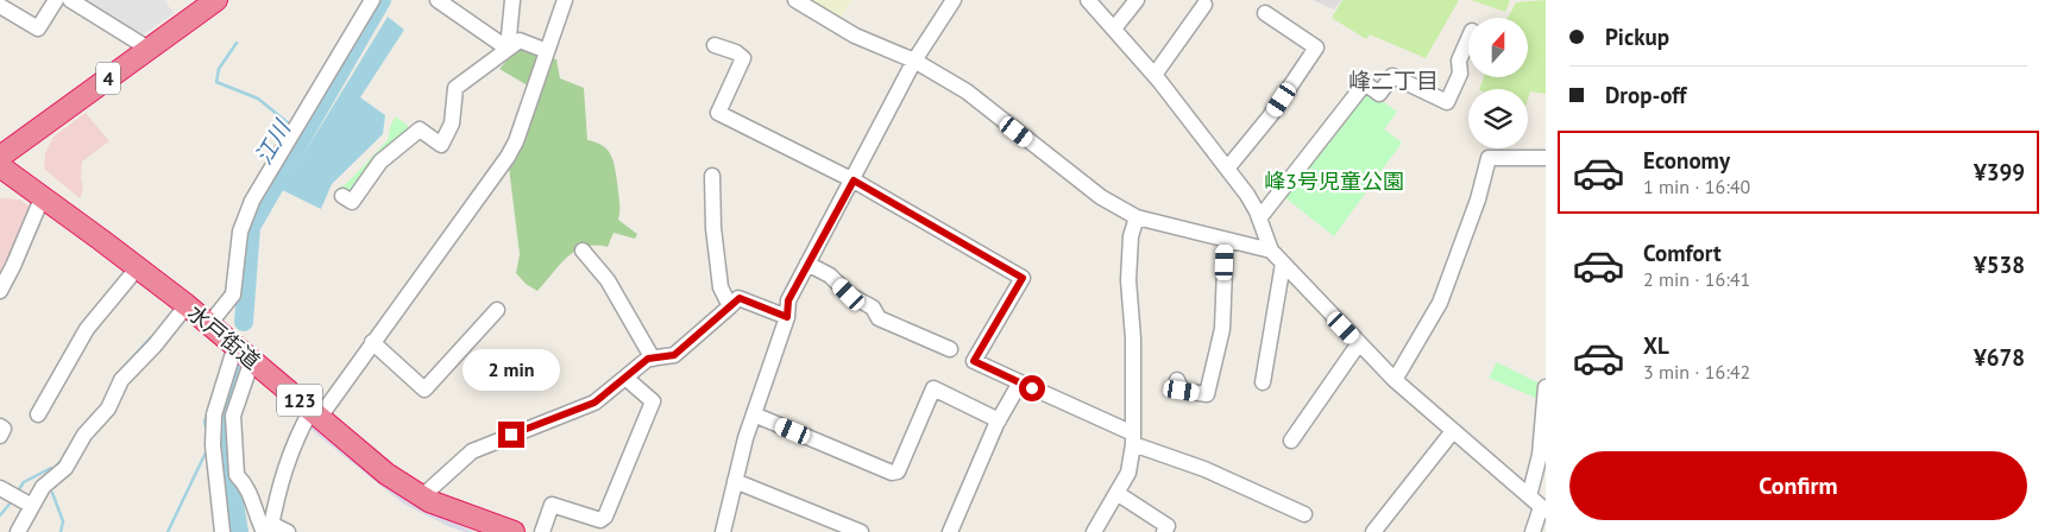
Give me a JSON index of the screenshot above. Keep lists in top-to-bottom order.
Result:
{
  "streets": {
    "highway": ["4", "水戸街道", "123"]
  },
  "districts": ["峰二丁目"],
  "water": ["江川"],
  "parks": ["峰3号児童公園"],
  "north": "top",
  "page": {
    "banner": ["Pickup", "Drop-off"],
    "list": [
      {
        "name": "Economy",
        "note": "1 min · 16:40",
        "value": "¥399"
      },
      {
        "name": "Comfort",
        "note": "2 min · 16:41",
        "value": "¥538"
      },
      {
        "name": "XL",
        "note": "3 min · 16:42",
        "value": "¥678"
      }
    ],
    "bubble": "2 min",
    "buttons": "Confirm"
  }
}
